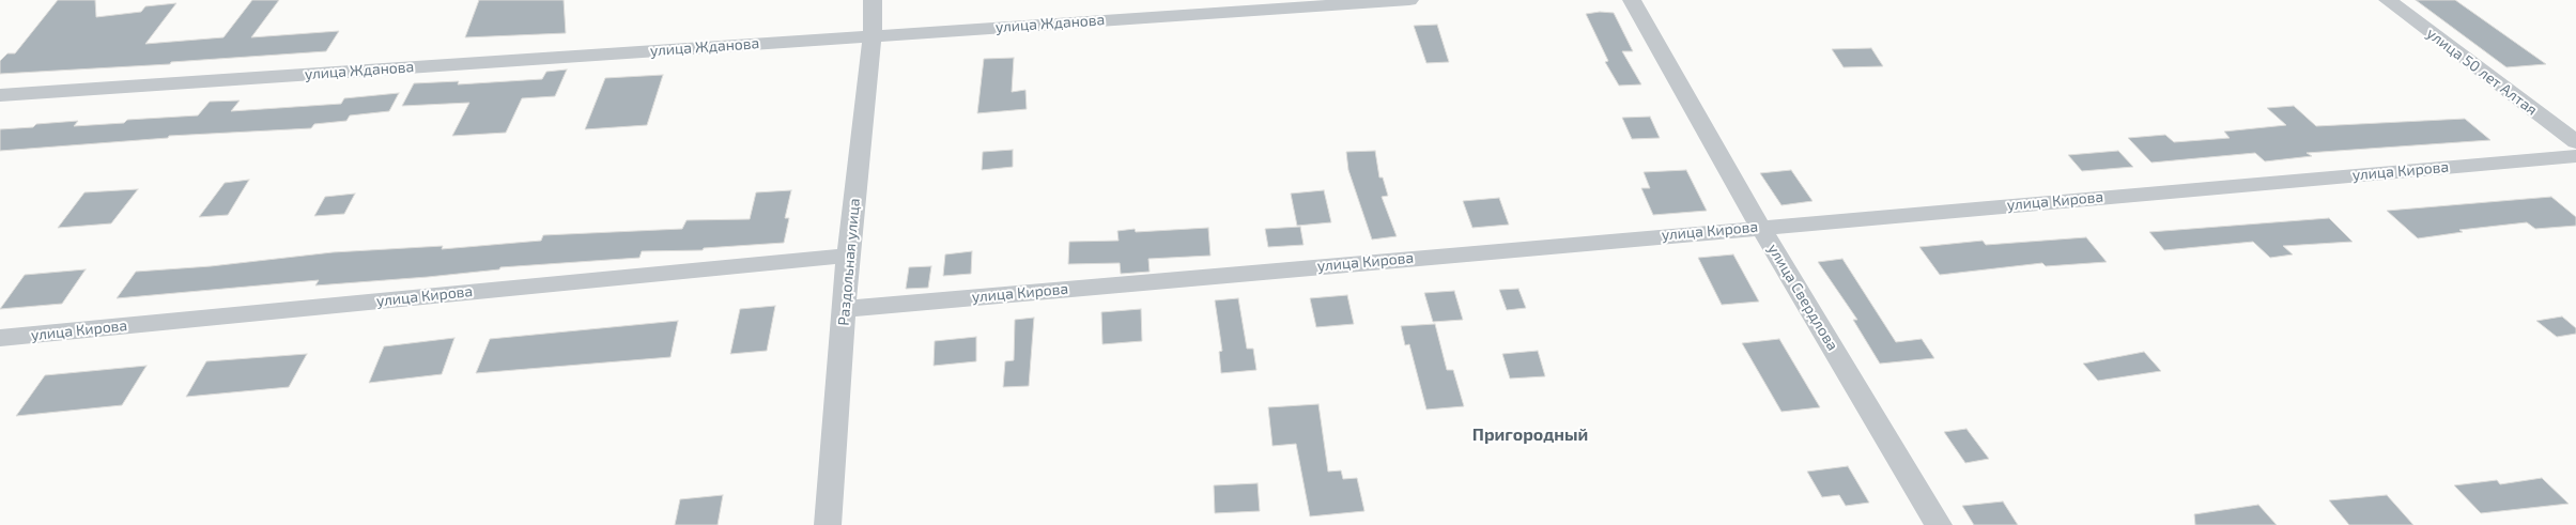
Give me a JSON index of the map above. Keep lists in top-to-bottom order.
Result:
{
  "streets": {
    "street": [
      "улица Жданова",
      "улица 50 лет Алтая",
      "улица Кирова",
      "Раздольная улица",
      "улица Свердлова"
    ]
  },
  "crossings": [
    ["улица Жданова", "Раздольная улица"],
    ["улица Кирова", "Раздольная улица"],
    ["улица Кирова", "улица Свердлова"]
  ],
  "districts": ["Пригородный"]
}
